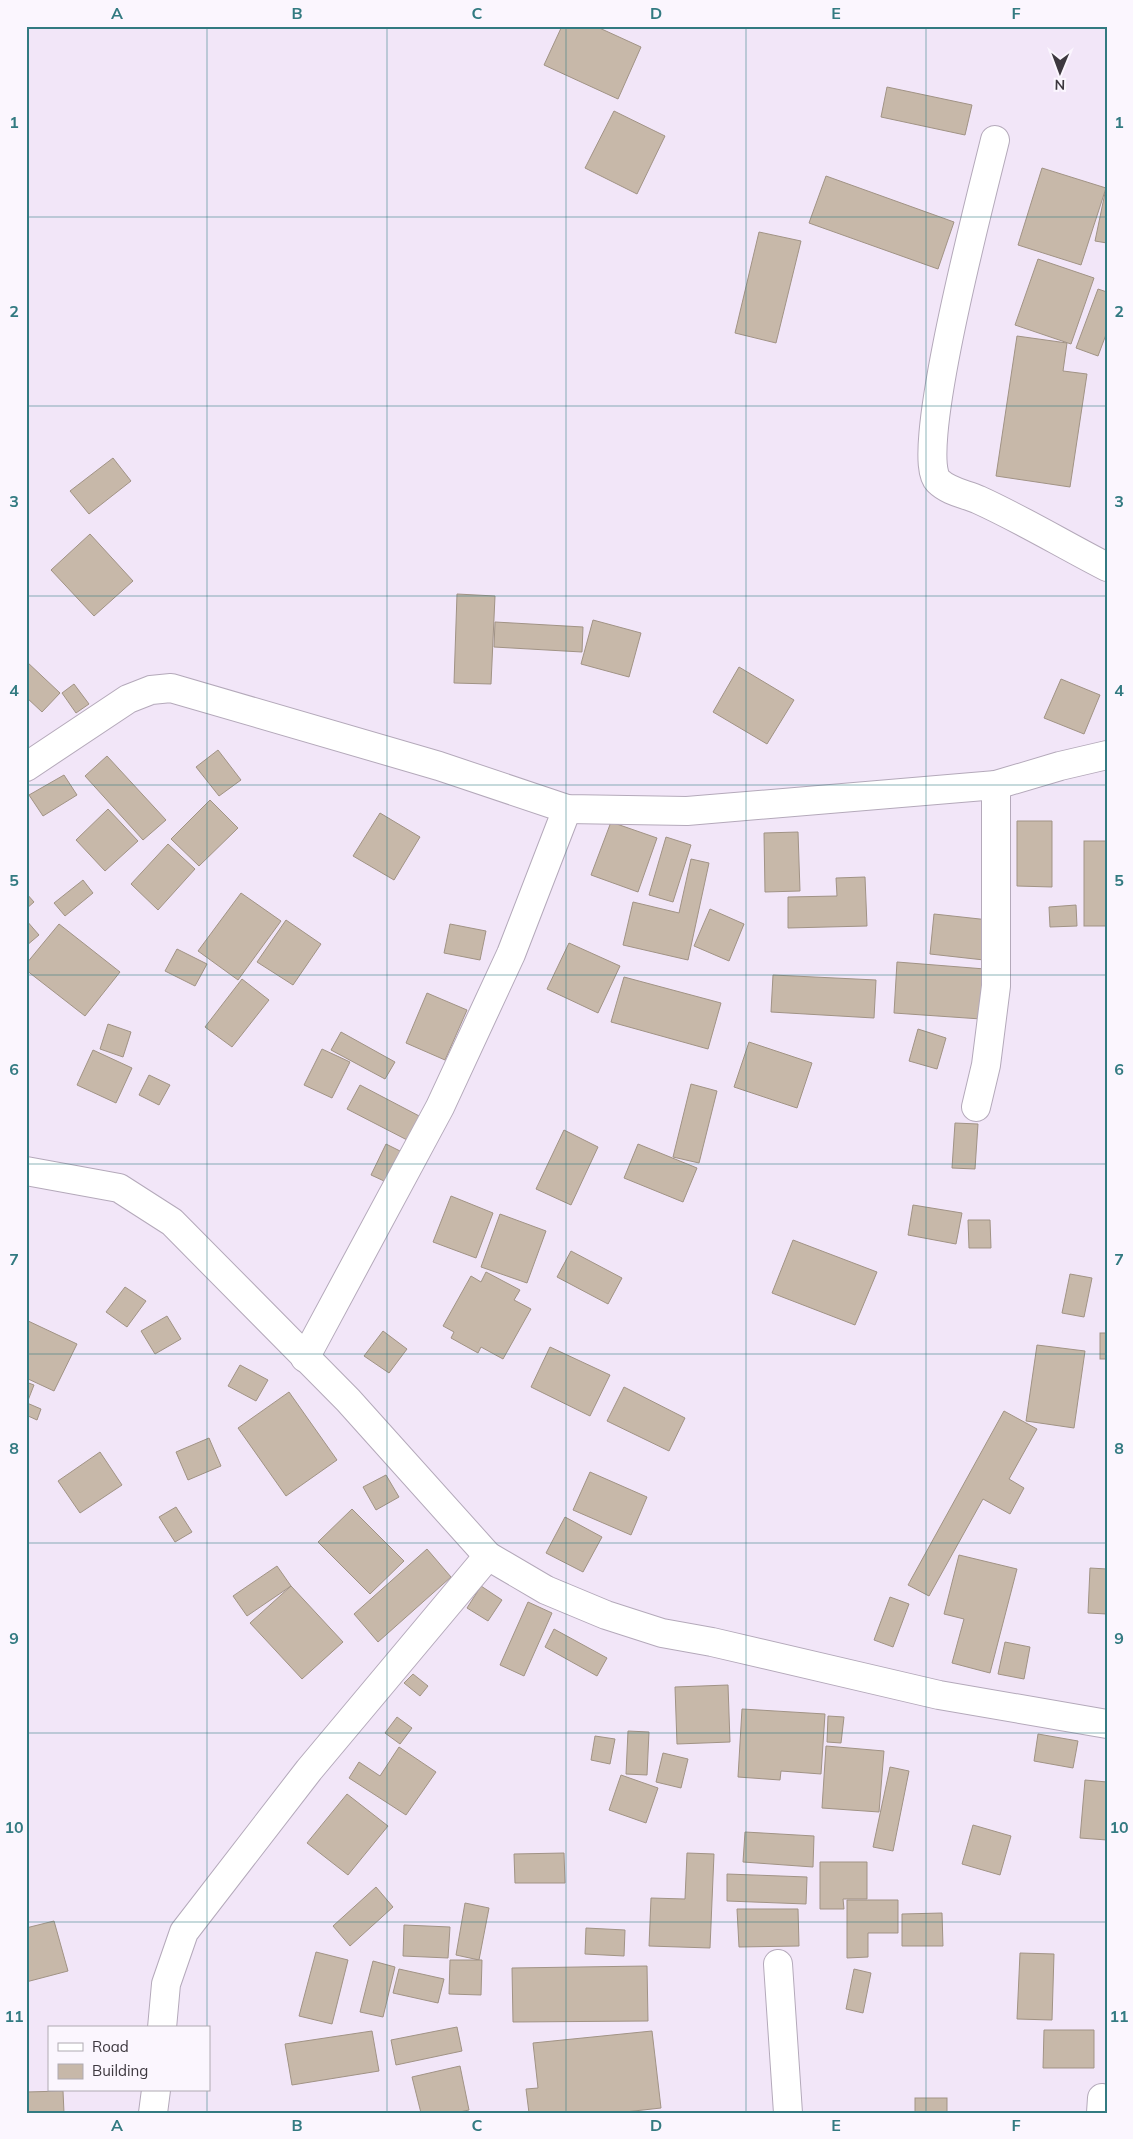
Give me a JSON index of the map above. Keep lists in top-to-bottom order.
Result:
{
  "legend": ["Road", "Building"],
  "north": "bottom",
  "grid": {
    "columns": [
      "A",
      "B",
      "C",
      "D",
      "E",
      "F"
    ],
    "rows": [
      "1",
      "2",
      "3",
      "4",
      "5",
      "6",
      "7",
      "8",
      "9",
      "10",
      "11"
    ]
  }
}
